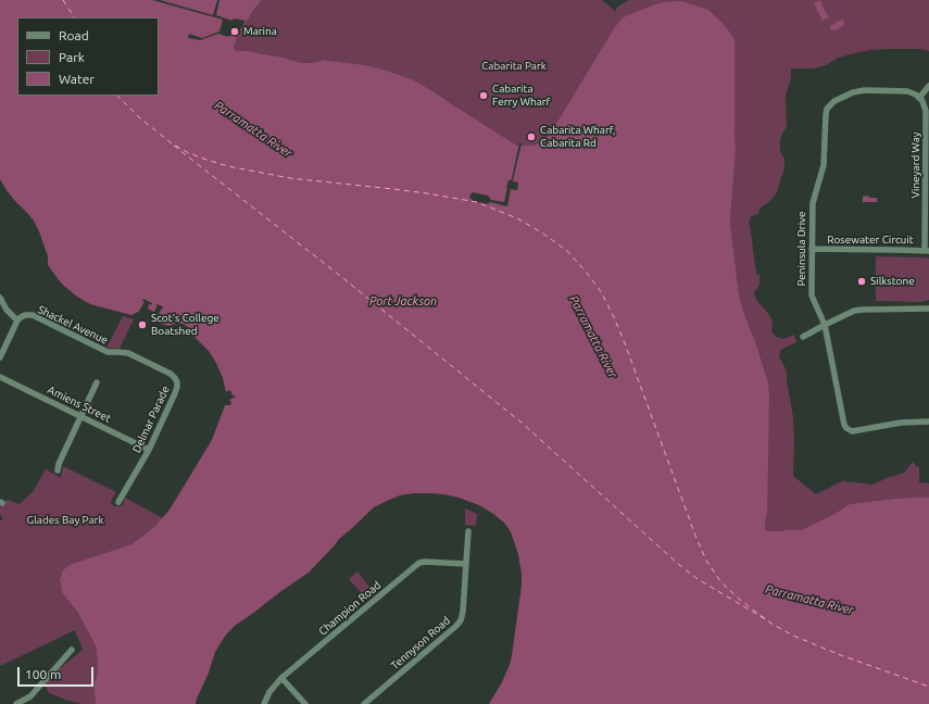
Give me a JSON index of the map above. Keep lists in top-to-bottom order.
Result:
{
  "streets": {
    "street": [
      "Vineyard Way",
      "Rosewater Circuit",
      "Peninsula Drive",
      "Shackel Avenue",
      "Amiens Street",
      "Delmar Parade",
      "Champion Road",
      "Tennyson Road"
    ]
  },
  "crossings": [
    ["Vineyard Way", "Rosewater Circuit"],
    ["Vineyard Way", "Peninsula Drive"],
    ["Rosewater Circuit", "Peninsula Drive"],
    ["Shackel Avenue", "Delmar Parade"],
    ["Amiens Street", "Delmar Parade"],
    ["Champion Road", "Tennyson Road"]
  ],
  "water": ["Parramatta River", "Port Jackson"],
  "parks": ["Cabarita Park", "Glades Bay Park"],
  "places": [
    "Marina",
    "Cabarita Ferry Wharf",
    "Cabarita Wharf, Cabarita Rd",
    "Silkstone",
    "Scot's College Boatshed"
  ],
  "legend": ["Road", "Park", "Water"],
  "scale_bar": "100 m"
}
